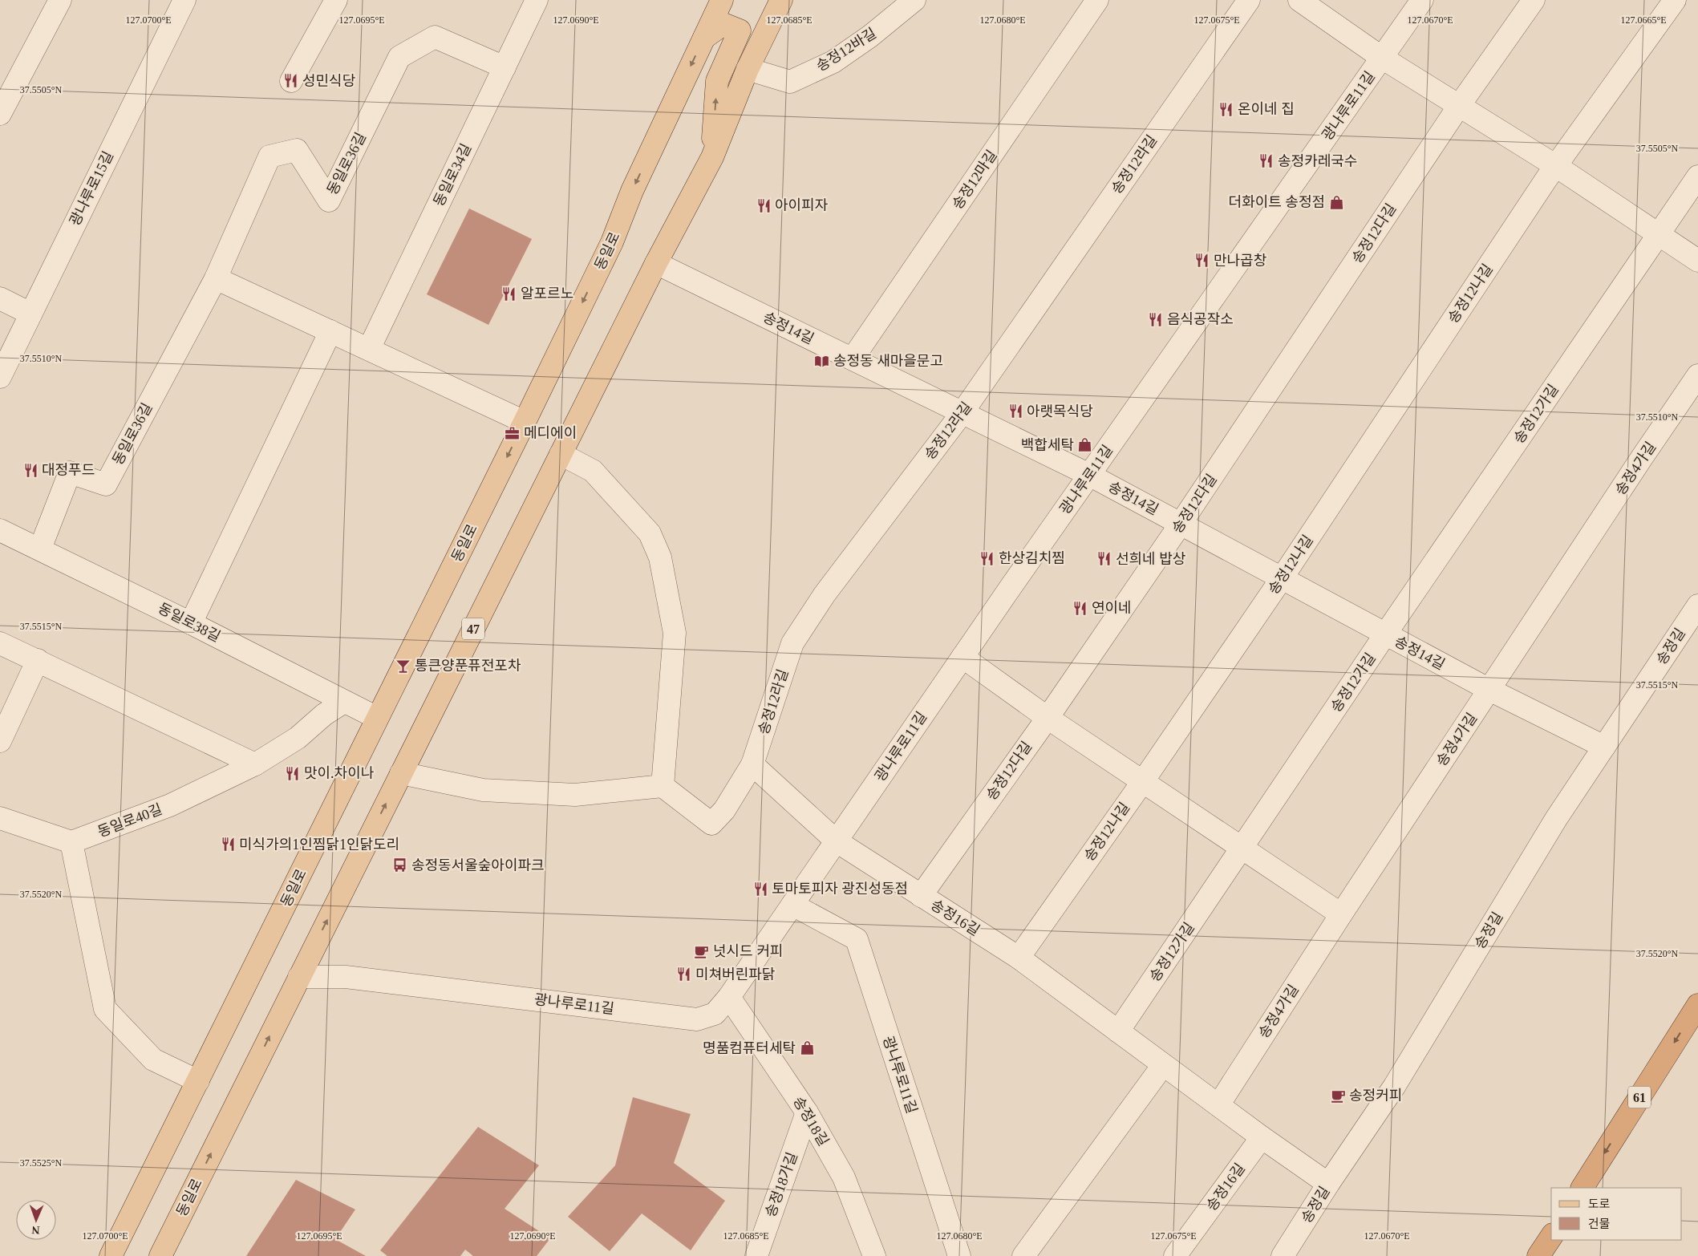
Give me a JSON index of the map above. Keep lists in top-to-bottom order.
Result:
{
  "streets": {
    "highway": ["61"],
    "main road": ["동일로", "47"],
    "street": [
      "송정12바길",
      "광나루로11길",
      "동일로36길",
      "송정12라길",
      "동일로34길",
      "송정12마길",
      "광나루로15길",
      "송정12다길",
      "송정12나길",
      "송정14길",
      "송정12가길",
      "송정4가길",
      "동일로38길",
      "송정길",
      "동일로40길",
      "송정16길",
      "송정18길",
      "송정18가길"
    ]
  },
  "crossings": [
    ["송정12바길", "동일로"],
    ["광나루로11길", "송정12다길"],
    ["광나루로11길", "동일로"],
    ["광나루로11길", "송정14길"],
    ["광나루로11길", "송정16길"],
    ["광나루로11길", "송정18길"],
    ["동일로36길", "동일로34길"],
    ["동일로36길", "동일로38길"],
    ["송정12라길", "송정14길"],
    ["송정12라길", "송정16길"],
    ["송정12마길", "송정14길"],
    ["송정12다길", "송정14길"],
    ["송정12다길", "송정16길"],
    ["동일로", "송정14길"],
    ["동일로", "동일로38길"],
    ["송정12나길", "송정14길"],
    ["송정12나길", "송정16길"],
    ["송정14길", "송정12가길"],
    ["송정14길", "송정4가길"],
    ["송정14길", "송정길"],
    ["송정12가길", "송정16길"],
    ["송정4가길", "송정16길"],
    ["동일로38길", "동일로40길"],
    ["송정길", "송정16길"],
    ["송정18길", "송정18가길"]
  ],
  "places": {
    "restaurant": [
      "성민식당",
      "온이네 집",
      "송정카레국수",
      "아이피자",
      "만나곱창",
      "알포르노",
      "음식공작소",
      "아랫목식당",
      "대정푸드",
      "한상김치찜",
      "선희네 밥상",
      "연이네",
      "맛이.차이나",
      "미식가의1인찜닭1인닭도리",
      "토마토피자 광진성동점",
      "미쳐버린파닭"
    ],
    "shop": ["더화이트 송정점", "백합세탁", "명품컴퓨터세탁"],
    "library": ["송정동 새마을문고"],
    "office": ["메디에이"],
    "bar": ["통큰양푼퓨전포차"],
    "bus stop": ["송정동서울숲아이파크"],
    "cafe": ["넛시드 커피", "송정커피"]
  },
  "legend": ["도로", "건물"],
  "north": "bottom",
  "coordinates": [
    "127.0700°E",
    "127.0695°E",
    "127.0690°E",
    "127.0685°E",
    "127.0680°E",
    "127.0675°E",
    "127.0670°E",
    "127.0665°E",
    "37.5505°N",
    "37.5510°N",
    "37.5515°N",
    "37.5520°N",
    "37.5525°N"
  ]
}
